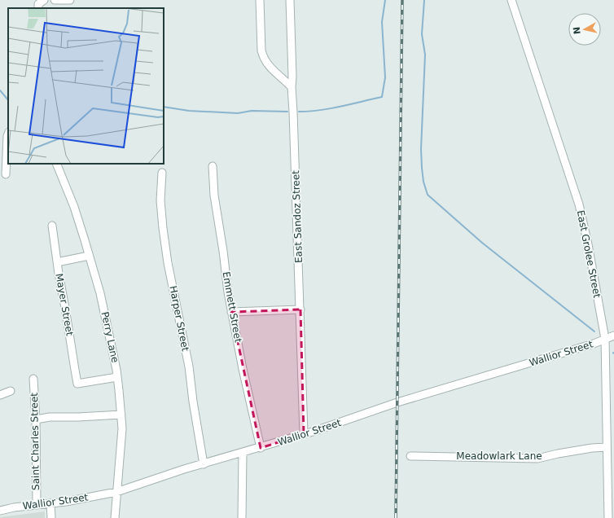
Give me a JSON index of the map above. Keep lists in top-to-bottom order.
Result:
{
  "streets": {
    "street": [
      "East Sandoz Street",
      "East Grolee Street",
      "Mayer Street",
      "Emmett Street",
      "Harper Street",
      "Perry Lane",
      "Wallior Street",
      "Saint Charles Street",
      "Meadowlark Lane"
    ]
  },
  "crossings": [
    ["East Sandoz Street", "Wallior Street"],
    ["East Grolee Street", "Wallior Street"],
    ["East Grolee Street", "Meadowlark Lane"],
    ["Mayer Street", "Perry Lane"],
    ["Emmett Street", "Wallior Street"],
    ["Harper Street", "Wallior Street"],
    ["Perry Lane", "Wallior Street"],
    ["Wallior Street", "Saint Charles Street"]
  ],
  "north": "left"
}
